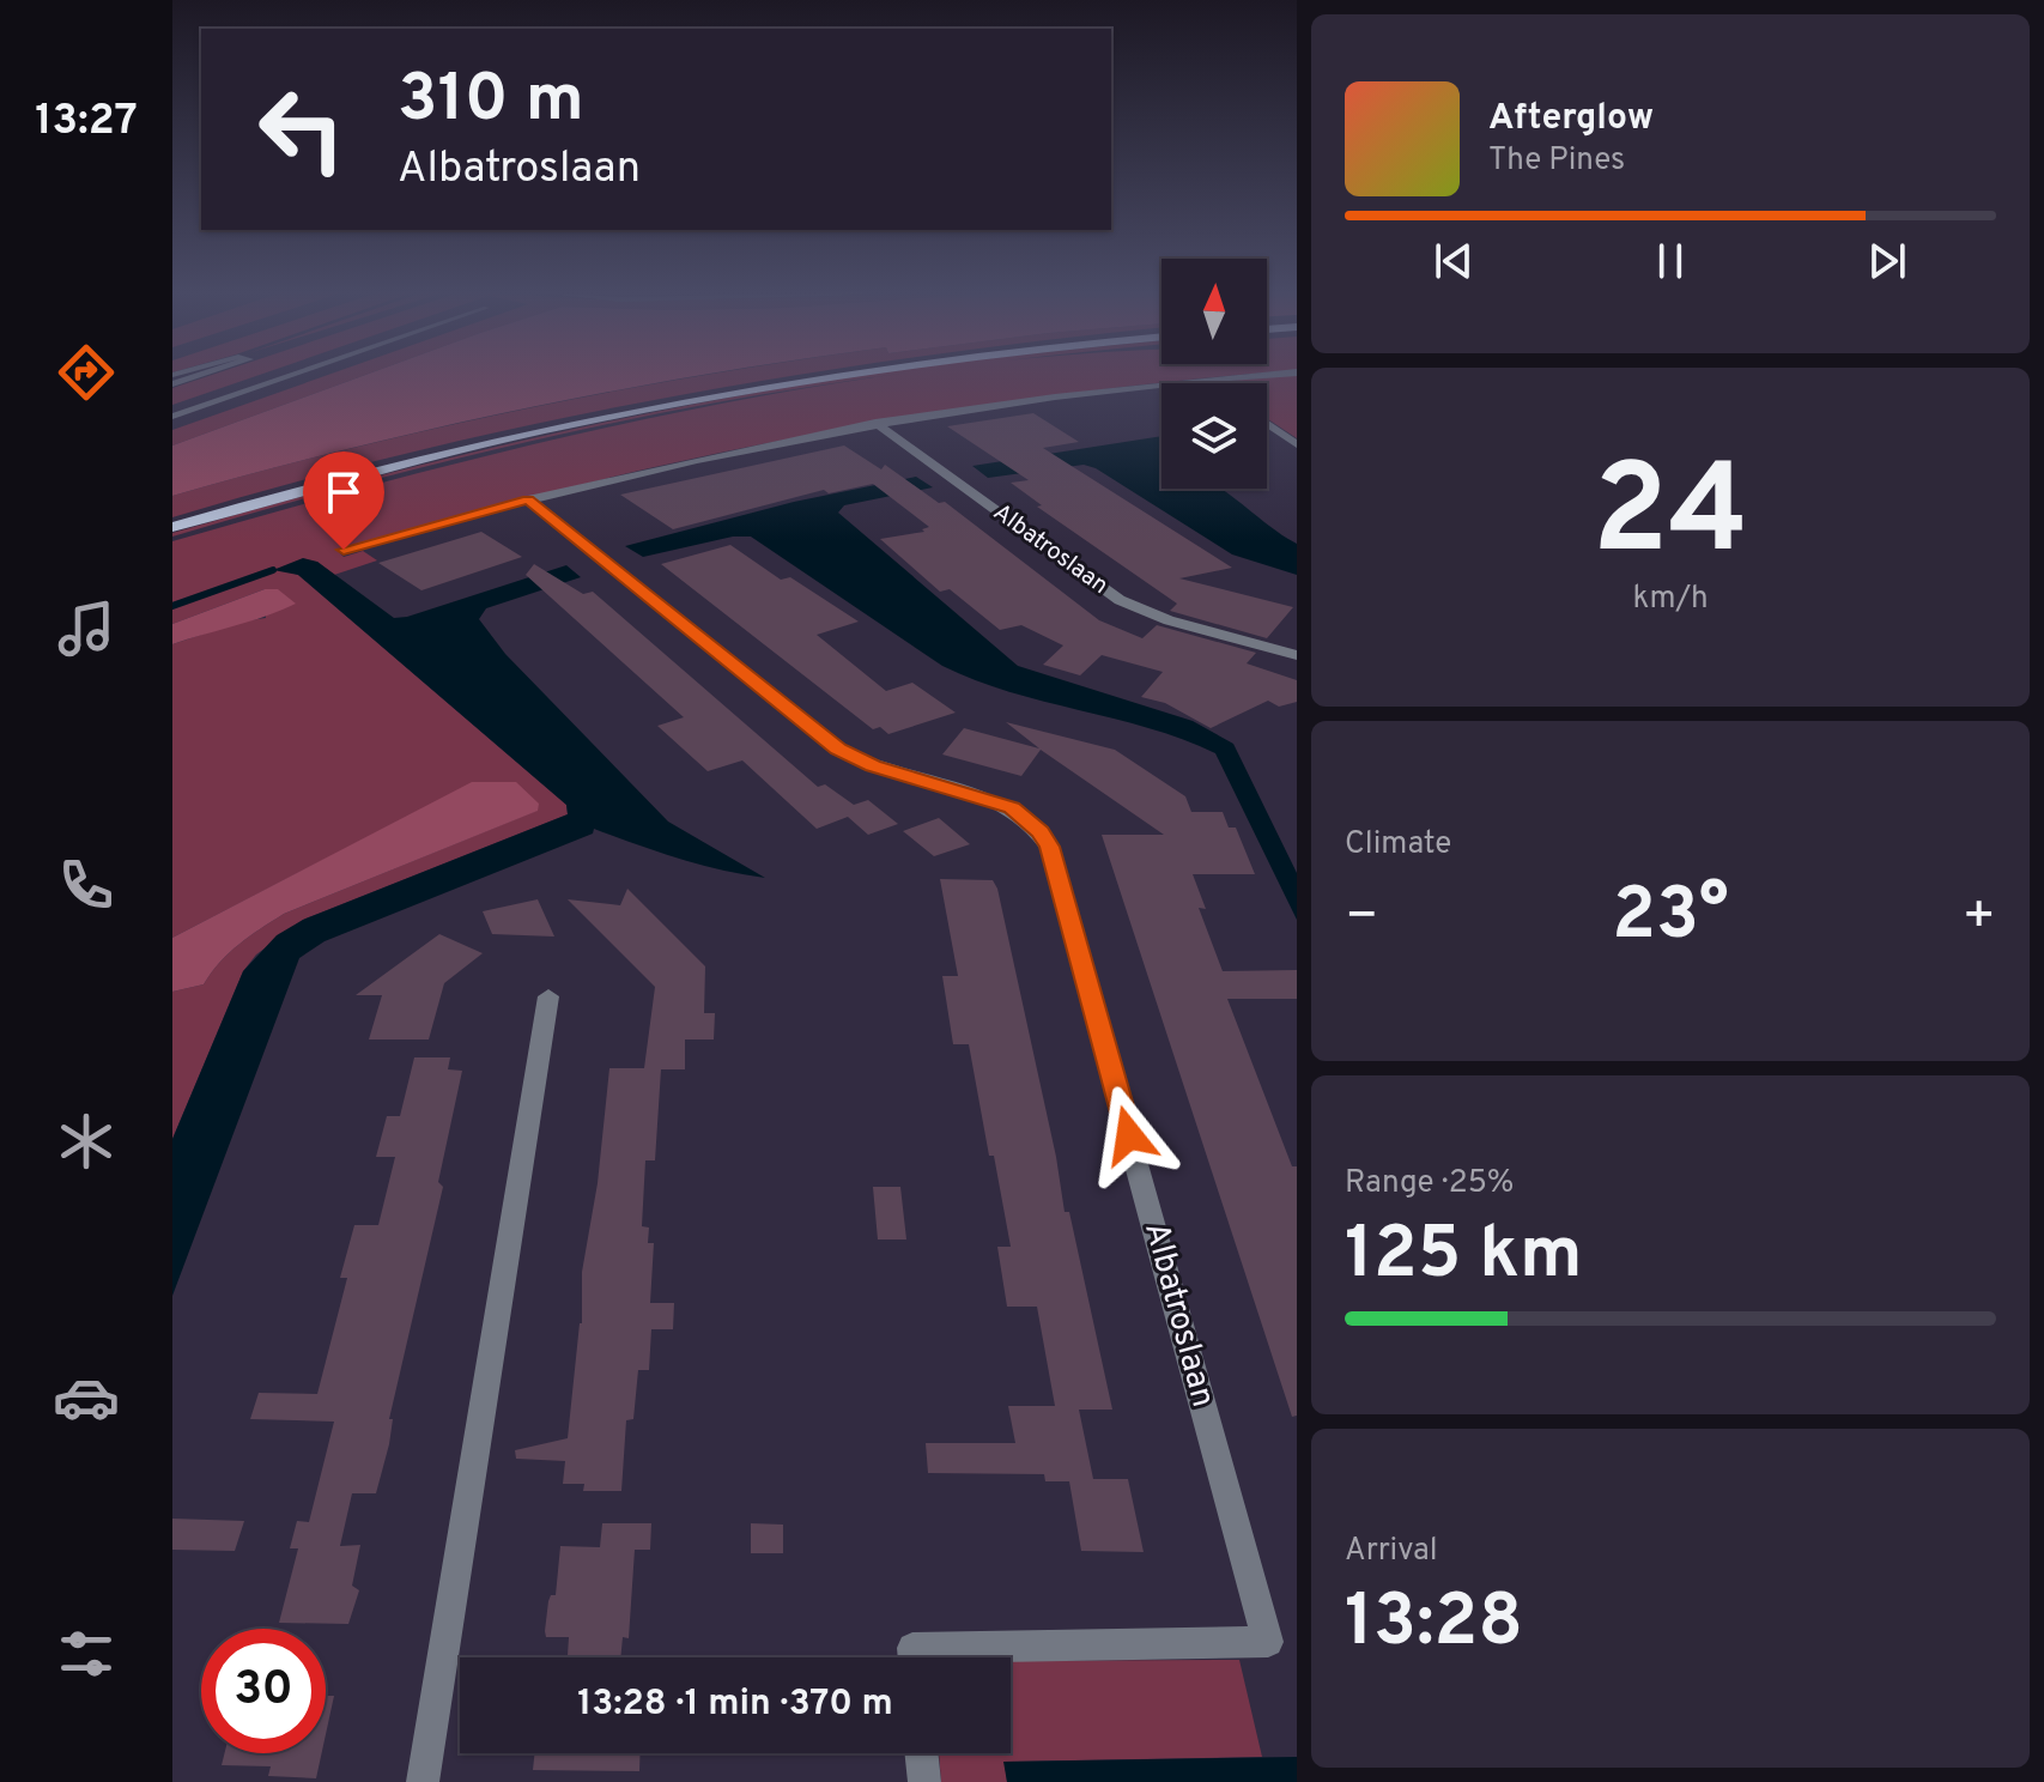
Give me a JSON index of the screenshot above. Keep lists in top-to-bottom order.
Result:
{
  "streets": {
    "street": ["Albatroslaan"]
  },
  "north": "top",
  "page": {
    "tabs": "13:27",
    "turn": ["310 m", "Albatroslaan"],
    "song": ["Afterglow", "The Pines"],
    "tile": [
      ["24", "km/h"],
      "Climate",
      ["Range · 25%", "125 km"],
      ["Arrival", "13:28"]
    ],
    "heat": ["−", "23°", "+"],
    "limit": "30",
    "trip": "13:28 · 1 min · 370 m"
  }
}
